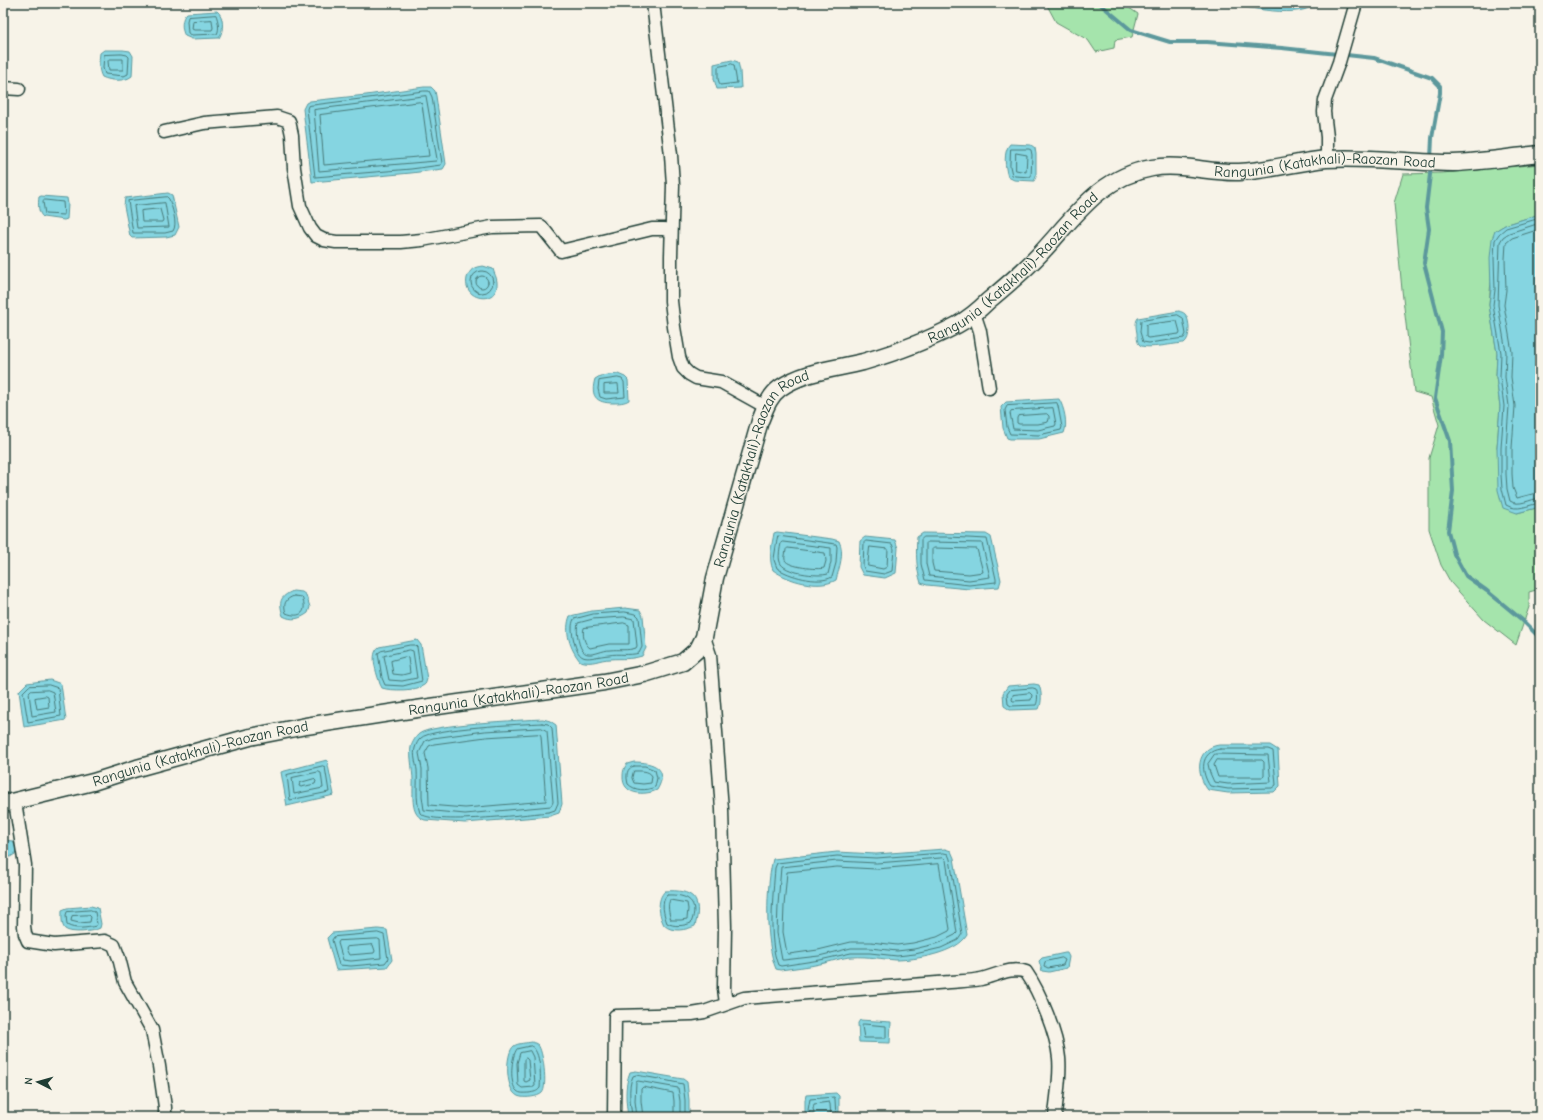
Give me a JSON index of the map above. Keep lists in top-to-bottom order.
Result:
{
  "streets": {
    "main road": ["Rangunia (Katakhali)-Raozan Road"]
  },
  "north": "left"
}
